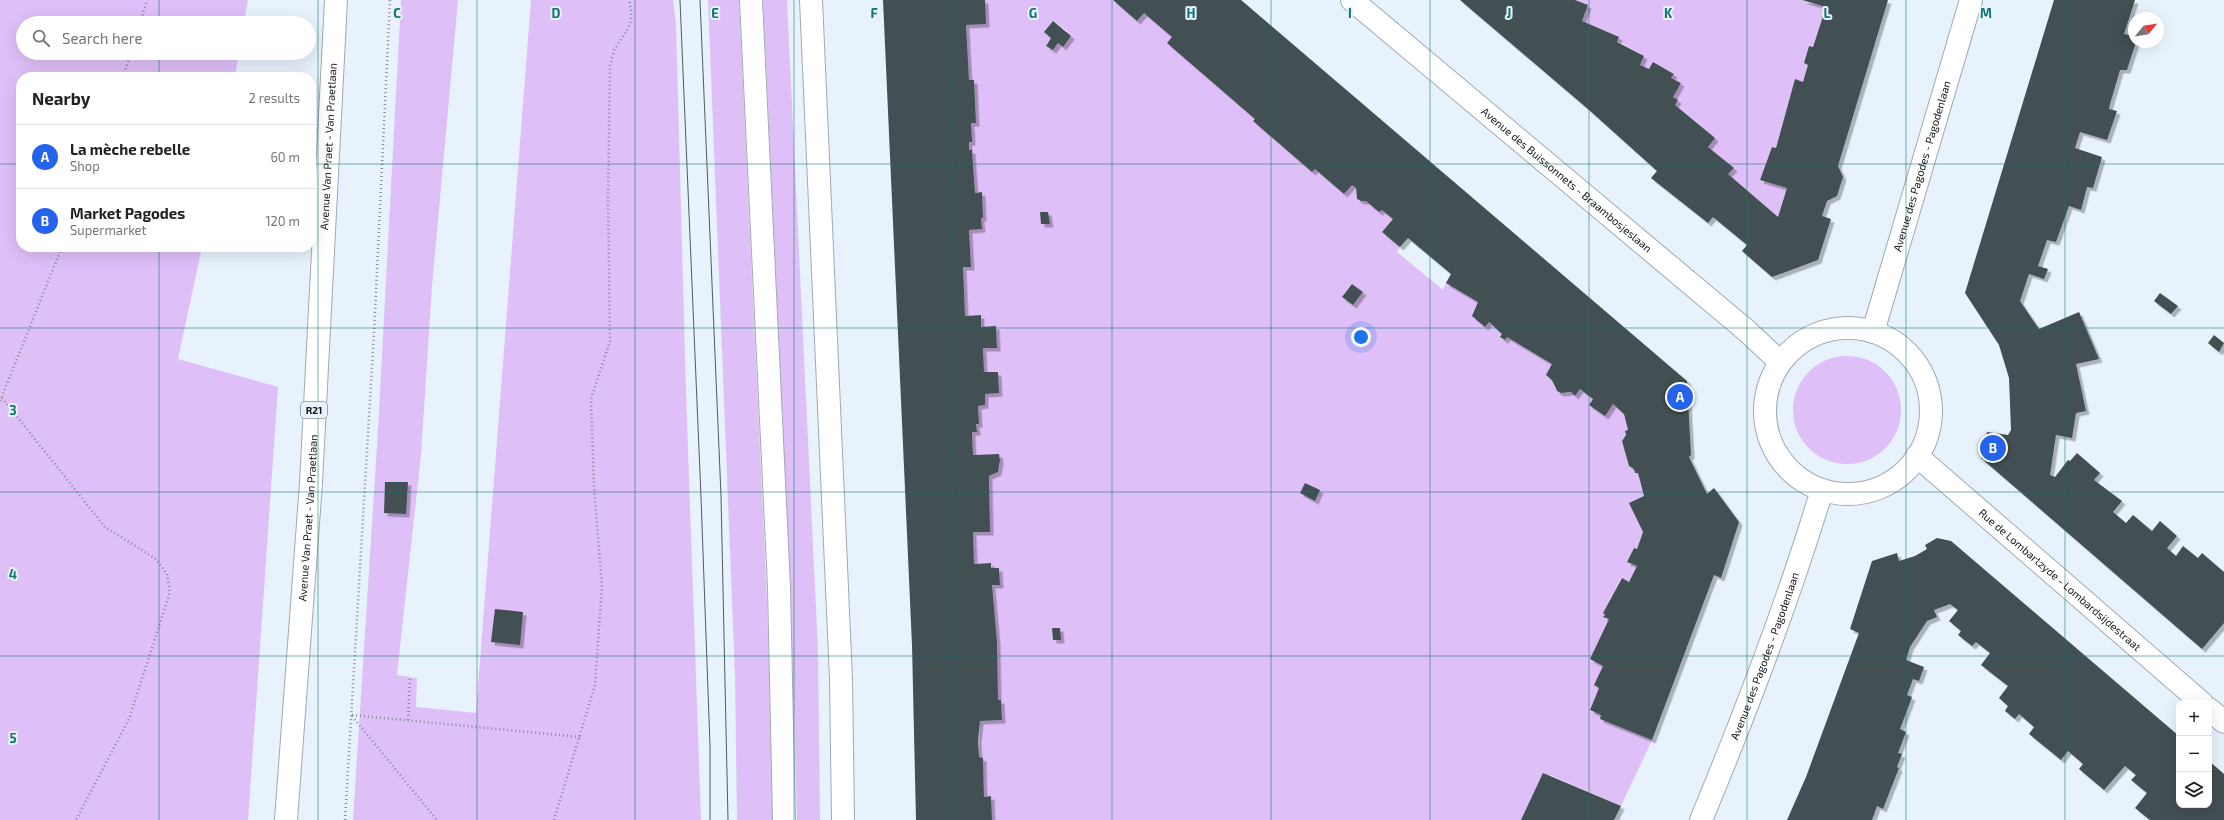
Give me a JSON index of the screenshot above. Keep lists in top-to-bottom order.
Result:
{
  "streets": {
    "street": [
      "Avenue Van Praet - Van Praetlaan",
      "Avenue des Pagodes - Pagodenlaan",
      "Avenue des Buissonnets - Braambosjeslaan",
      "R21",
      "Rue de Lombartzyde - Lombardsijdestraat"
    ]
  },
  "north": "top right",
  "page": {
    "search": "Search here",
    "heading": ["Nearby", "2 results"],
    "list": [
      {
        "mark": "A",
        "name": "La mèche rebelle",
        "note": "Shop",
        "value": "60 m"
      },
      {
        "mark": "B",
        "name": "Market Pagodes",
        "note": "Supermarket",
        "value": "120 m"
      }
    ],
    "pins": ["A", "B"],
    "map_buttons": ["+", "−"]
  },
  "grid": {
    "columns": [
      "C",
      "D",
      "E",
      "F",
      "G",
      "H",
      "I",
      "J",
      "K",
      "L",
      "M"
    ],
    "rows": ["3", "4", "5"]
  }
}
